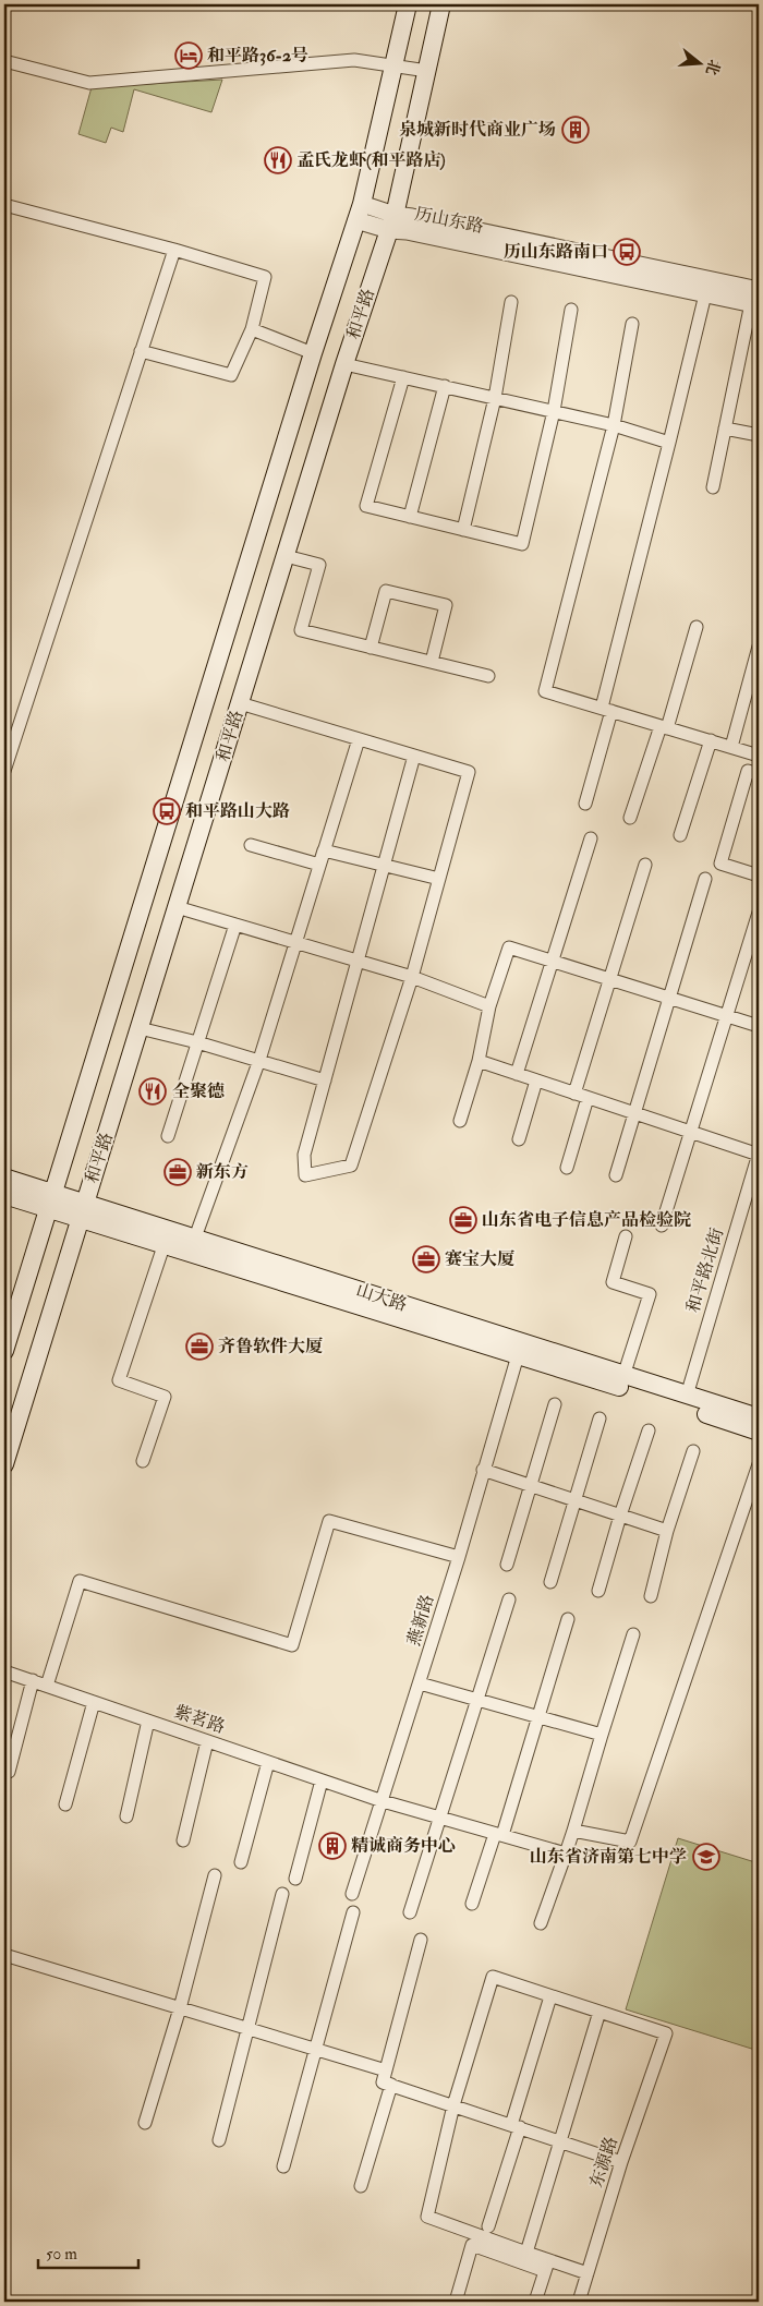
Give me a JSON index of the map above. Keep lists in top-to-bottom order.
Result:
{
  "streets": {
    "main road": ["和平路", "山大路"],
    "street": [
      "历山东路",
      "和平路北街",
      "燕新路",
      "紫茗路",
      "东源路"
    ]
  },
  "crossings": [
    ["历山东路", "和平路"],
    ["和平路", "山大路"],
    ["和平路北街", "山大路"],
    ["山大路", "燕新路"],
    ["燕新路", "紫茗路"]
  ],
  "places": {
    "hotel": ["和平路36-2号"],
    "building": ["泉城新时代商业广场", "精诚商务中心"],
    "restaurant": ["孟氏龙虾(和平路店)", "全聚德"],
    "bus stop": ["历山东路南口", "和平路山大路"],
    "office": [
      "新东方",
      "山东省电子信息产品检验院",
      "赛宝大厦",
      "齐鲁软件大厦"
    ],
    "school or university": ["山东省济南第七中学"]
  },
  "scale_bar": "50 m",
  "north": "right"
}
